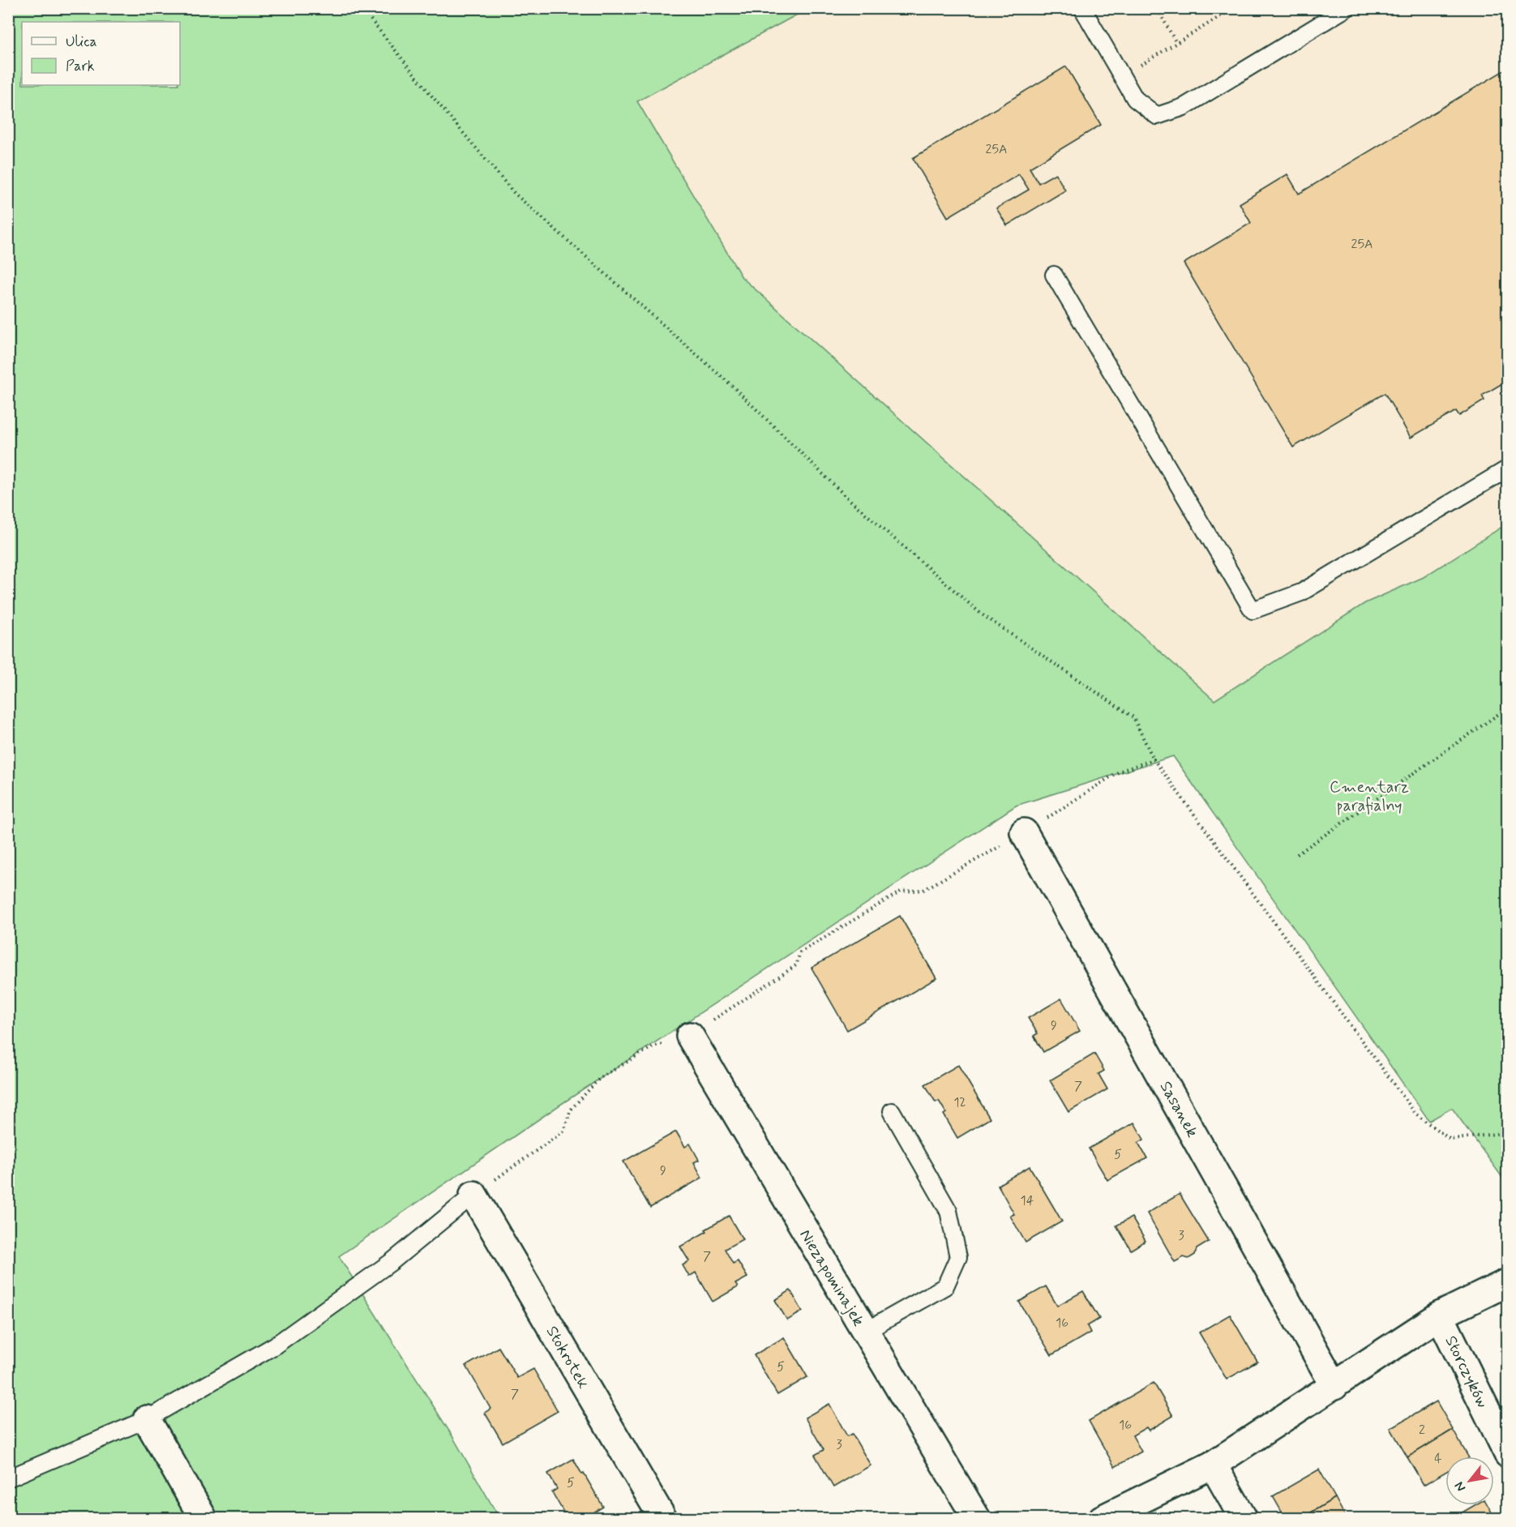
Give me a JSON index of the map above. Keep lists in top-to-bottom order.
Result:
{
  "streets": {
    "street": [
      "Sasanek",
      "Niezapominajek",
      "Stokrotek",
      "Storczyków"
    ]
  },
  "parks": ["Cmentarz parafialny"],
  "house_numbers": [
    "25A",
    "25A",
    "9",
    "7",
    "12",
    "5",
    "9",
    "14",
    "3",
    "7",
    "16",
    "5",
    "7",
    "16",
    "2",
    "3",
    "4",
    "5"
  ],
  "legend": ["Ulica", "Park"],
  "north": "bottom left"
}
